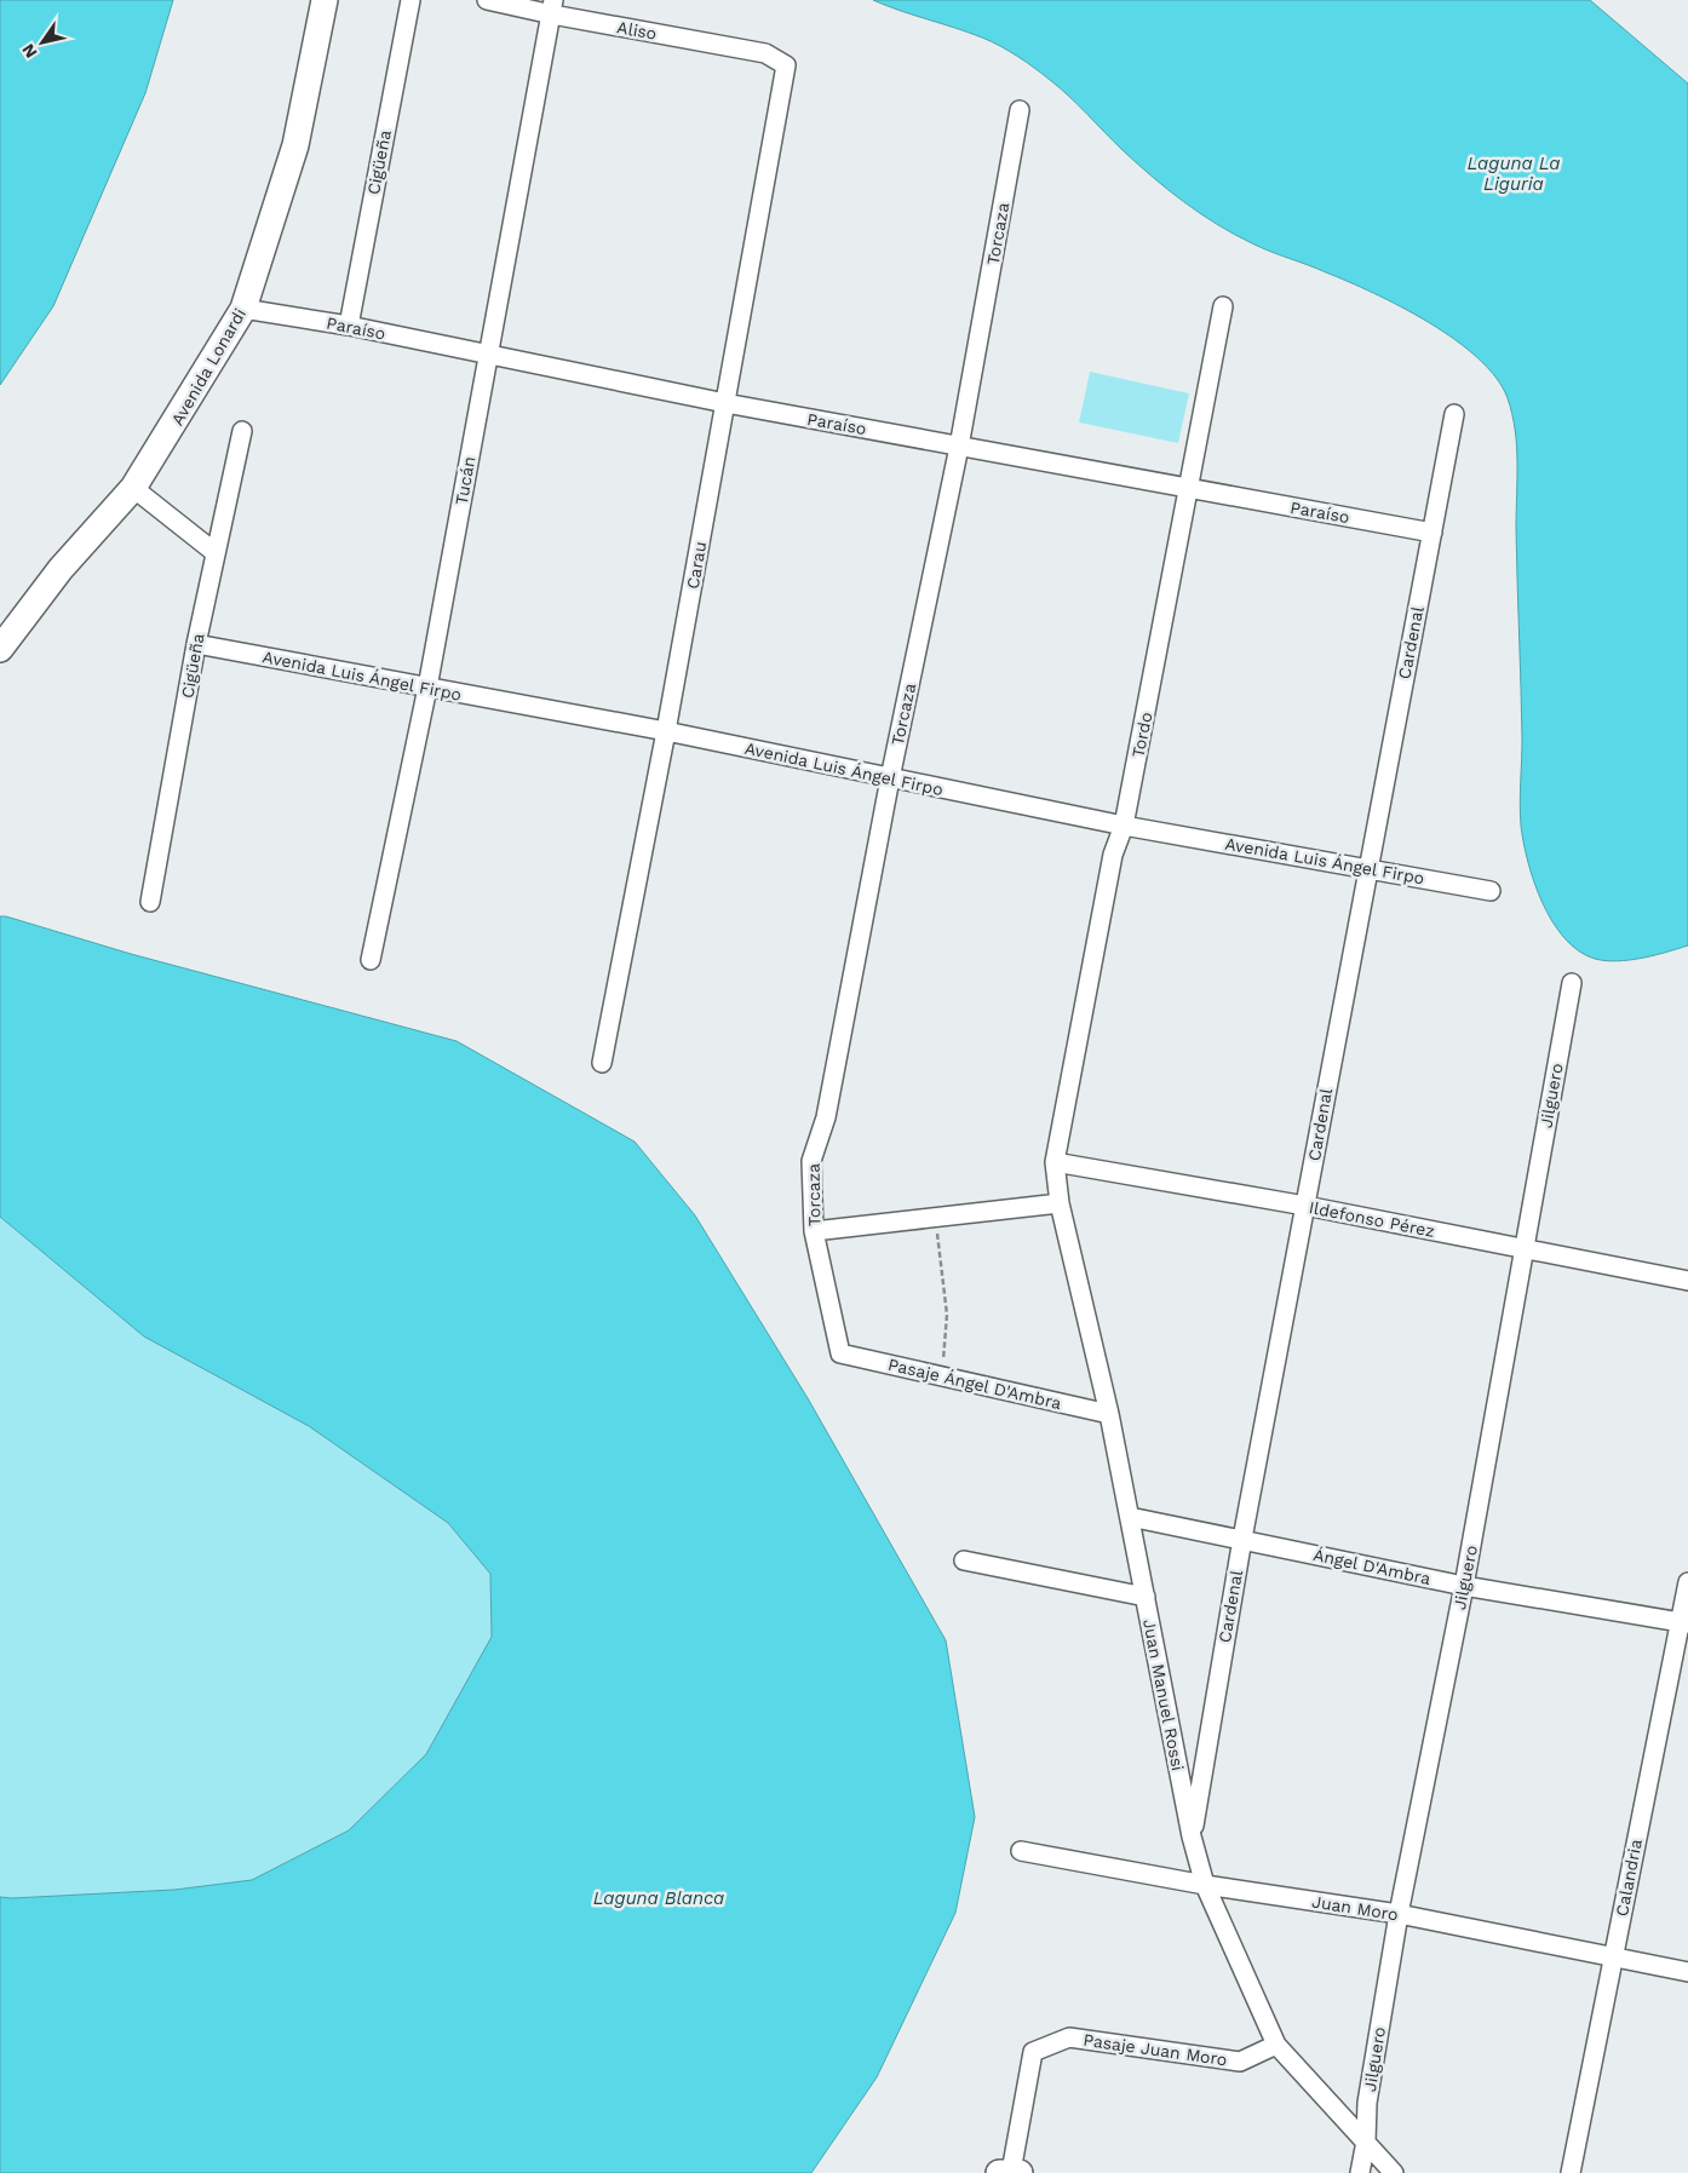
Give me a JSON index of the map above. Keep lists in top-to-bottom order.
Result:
{
  "streets": {
    "street": [
      "Aliso",
      "Cigüeña",
      "Torcaza",
      "Paraíso",
      "Avenida Lonardi",
      "Tucán",
      "Carau",
      "Cardenal",
      "Avenida Luis Ángel Firpo",
      "Tordo",
      "Jilguero",
      "Ildefonso Pérez",
      "Pasaje Ángel D'Ambra",
      "Ángel D'Ambra",
      "Juan Manuel Rossi",
      "Calandria",
      "Juan Moro",
      "Pasaje Juan Moro"
    ]
  },
  "crossings": [
    ["Aliso", "Tucán"],
    ["Aliso", "Carau"],
    ["Cigüeña", "Paraíso"],
    ["Cigüeña", "Avenida Luis Ángel Firpo"],
    ["Torcaza", "Paraíso"],
    ["Torcaza", "Avenida Luis Ángel Firpo"],
    ["Torcaza", "Pasaje Ángel D'Ambra"],
    ["Paraíso", "Avenida Lonardi"],
    ["Paraíso", "Tucán"],
    ["Paraíso", "Carau"],
    ["Paraíso", "Cardenal"],
    ["Paraíso", "Tordo"],
    ["Tucán", "Avenida Luis Ángel Firpo"],
    ["Carau", "Avenida Luis Ángel Firpo"],
    ["Cardenal", "Avenida Luis Ángel Firpo"],
    ["Cardenal", "Ildefonso Pérez"],
    ["Cardenal", "Ángel D'Ambra"],
    ["Cardenal", "Juan Manuel Rossi"],
    ["Avenida Luis Ángel Firpo", "Tordo"],
    ["Tordo", "Ildefonso Pérez"],
    ["Tordo", "Juan Manuel Rossi"],
    ["Jilguero", "Ildefonso Pérez"],
    ["Jilguero", "Ángel D'Ambra"],
    ["Jilguero", "Juan Manuel Rossi"],
    ["Jilguero", "Juan Moro"],
    ["Ildefonso Pérez", "Juan Manuel Rossi"],
    ["Pasaje Ángel D'Ambra", "Juan Manuel Rossi"],
    ["Ángel D'Ambra", "Juan Manuel Rossi"],
    ["Ángel D'Ambra", "Calandria"],
    ["Juan Manuel Rossi", "Juan Moro"],
    ["Juan Manuel Rossi", "Pasaje Juan Moro"],
    ["Calandria", "Juan Moro"]
  ],
  "water": ["Laguna La Liguria", "Laguna Blanca"],
  "north": "bottom left"
}
